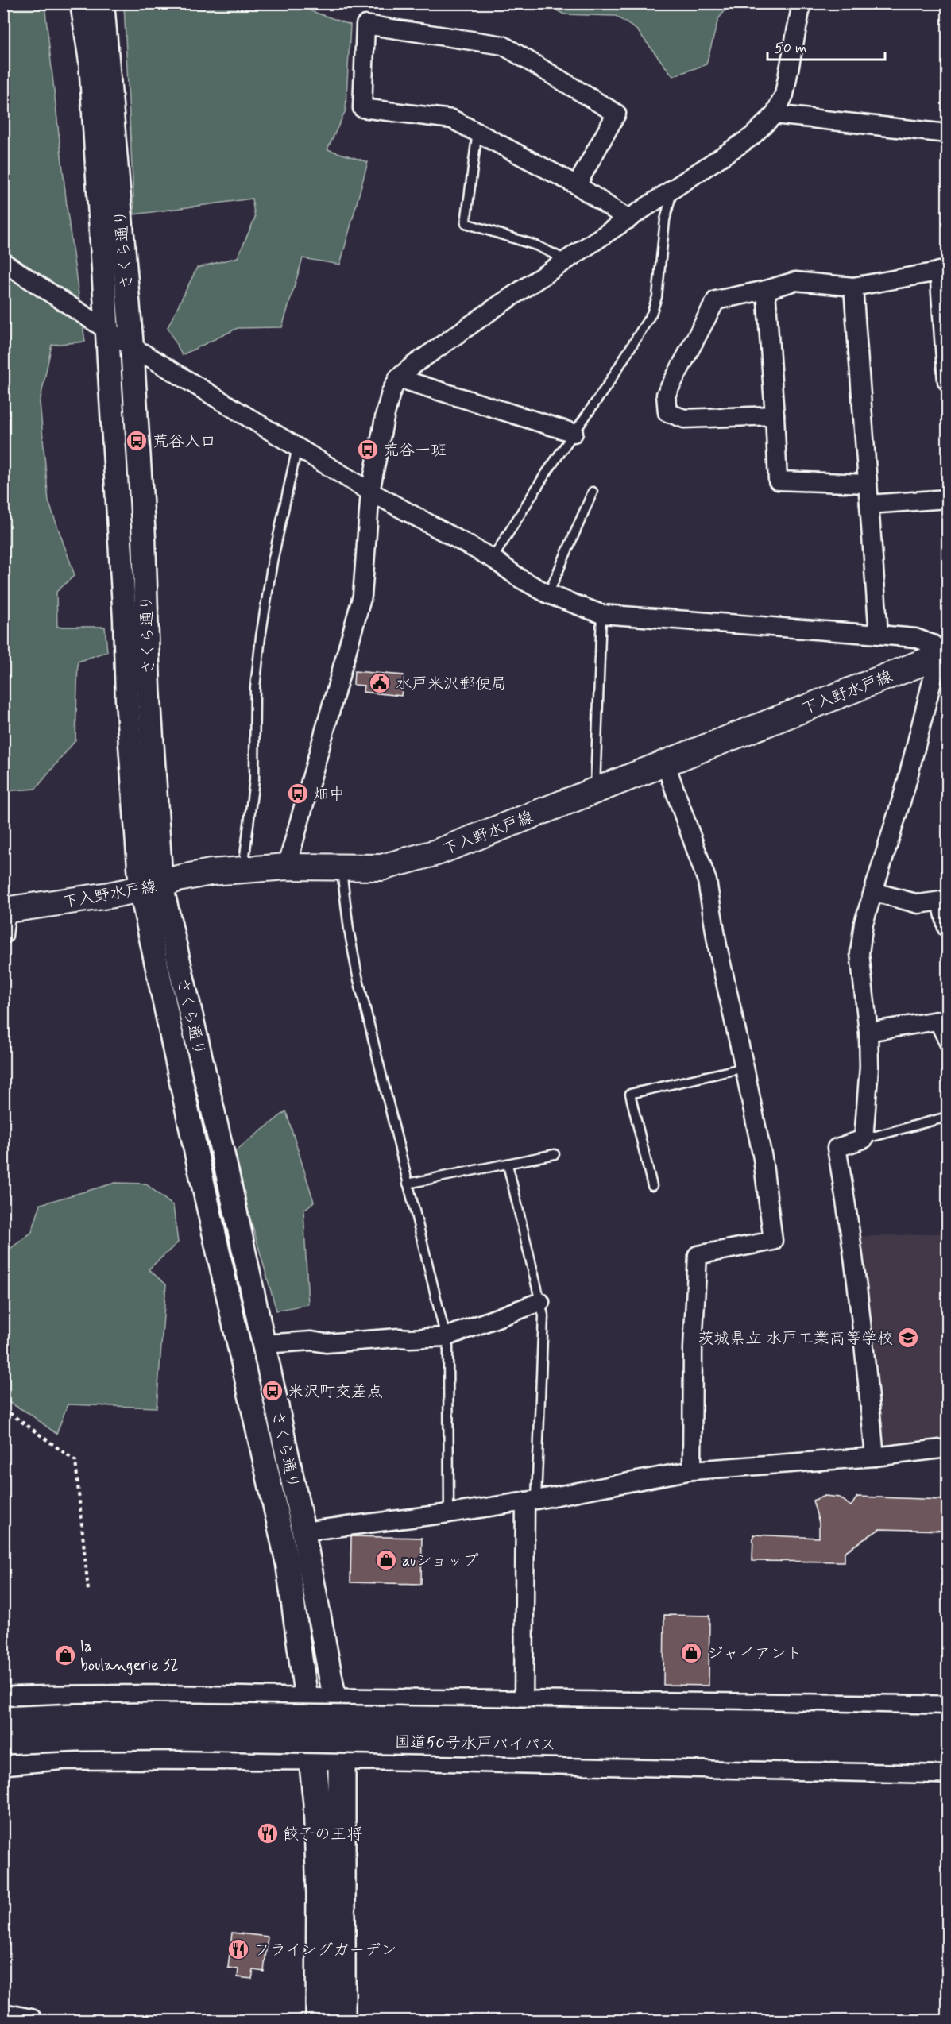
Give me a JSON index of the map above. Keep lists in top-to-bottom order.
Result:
{
  "streets": {
    "main road": ["さくら通り", "下入野水戸線", "国道50号水戸バイパス"]
  },
  "crossings": [
    ["さくら通り", "下入野水戸線"]
  ],
  "places": {
    "bus stop": [
      "荒谷入口",
      "荒谷一班",
      "畑中",
      "米沢町交差点"
    ],
    "public building": ["水戸米沢郵便局"],
    "school or university": ["茨城県立 水戸工業高等学校"],
    "shop": ["auショップ", "ジャイアント", "la boulangerie 32"],
    "restaurant": ["餃子の王将", "フライングガーデン"]
  },
  "scale_bar": "50 m"
}
